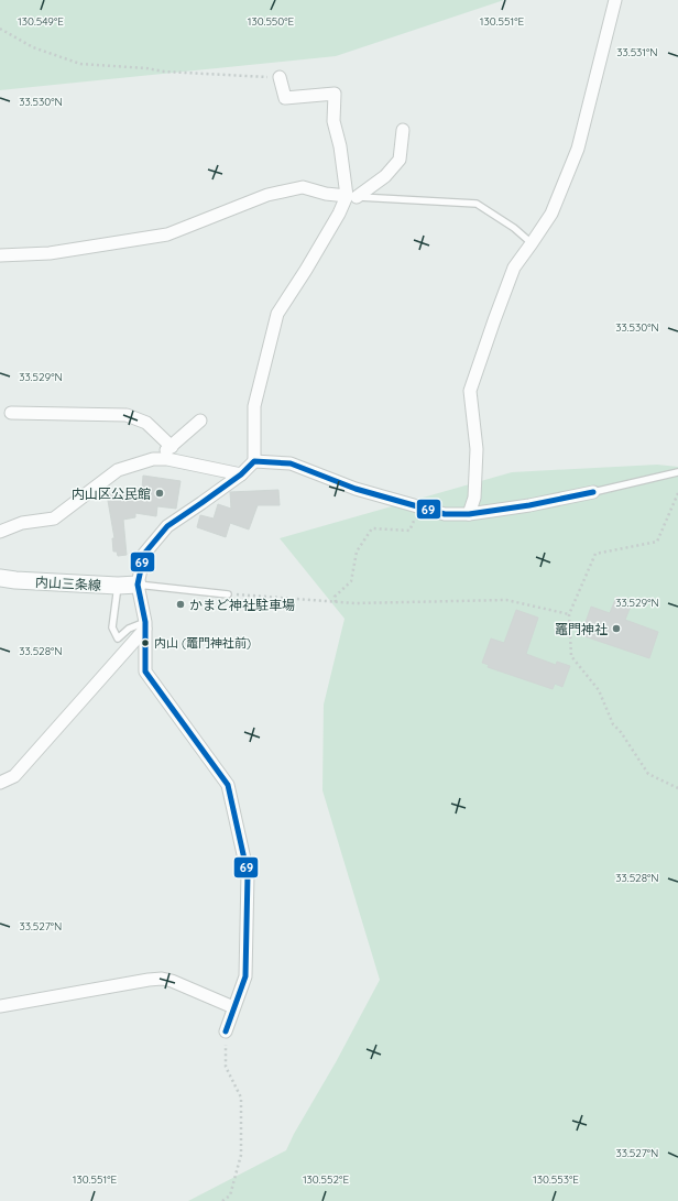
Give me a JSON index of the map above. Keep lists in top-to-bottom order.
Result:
{
  "streets": {
    "main road": ["内山三条線"]
  },
  "places": [
    "内山区公民館",
    "かまど神社駐車場",
    "竈門神社",
    "内山 (竈門神社前)"
  ],
  "lines": ["transit line 69"],
  "coordinates": [
    "130.550°E",
    "130.551°E",
    "130.549°E",
    "33.531°N",
    "33.530°N",
    "33.529°N",
    "33.528°N",
    "33.527°N",
    "130.552°E",
    "130.553°E"
  ]
}
